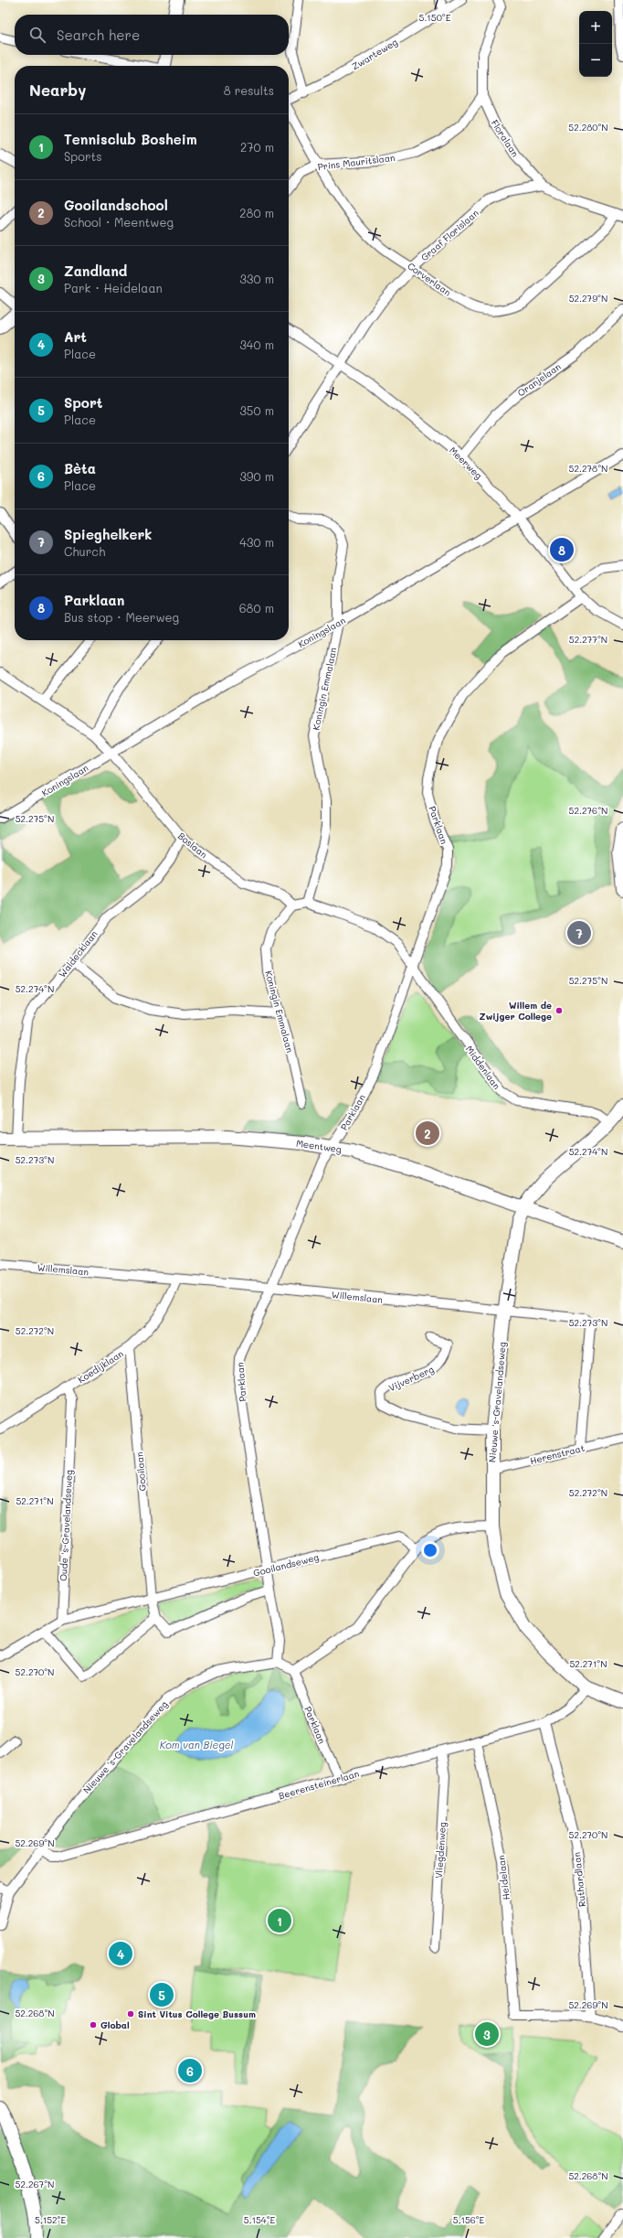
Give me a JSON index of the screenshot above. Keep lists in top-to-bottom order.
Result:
{
  "streets": {
    "main road": ["Meentweg", "Nieuwe 's-Gravelandseweg"],
    "street": [
      "Zwarteweg",
      "Floralaan",
      "Prins Mauritslaan",
      "Graaf Florislaan",
      "Corverlaan",
      "Oranjelaan",
      "Meerweg",
      "Koningslaan",
      "Koningin Emmalaan",
      "Parklaan",
      "Boslaan",
      "Waldecklaan",
      "Middenlaan",
      "Willemslaan",
      "Koedijklaan",
      "Vijverberg",
      "Herenstraat",
      "Gooilaan",
      "Oude 's-Gravelandseweg",
      "Gooilandseweg",
      "Beerensteinerlaan",
      "Vliegdenweg",
      "Heidelaan",
      "Ruthardlaan"
    ]
  },
  "crossings": [
    ["Floralaan", "Prins Mauritslaan"],
    ["Floralaan", "Graaf Florislaan"],
    ["Prins Mauritslaan", "Corverlaan"],
    ["Graaf Florislaan", "Corverlaan"],
    ["Graaf Florislaan", "Meerweg"],
    ["Oranjelaan", "Meerweg"],
    ["Meerweg", "Koningslaan"],
    ["Meerweg", "Parklaan"],
    ["Koningslaan", "Koningin Emmalaan"],
    ["Koningslaan", "Boslaan"],
    ["Koningin Emmalaan", "Boslaan"],
    ["Parklaan", "Middenlaan"],
    ["Parklaan", "Meentweg"],
    ["Parklaan", "Willemslaan"],
    ["Parklaan", "Nieuwe 's-Gravelandseweg"],
    ["Parklaan", "Gooilandseweg"],
    ["Parklaan", "Beerensteinerlaan"],
    ["Boslaan", "Waldecklaan"],
    ["Waldecklaan", "Meentweg"],
    ["Middenlaan", "Nieuwe 's-Gravelandseweg"],
    ["Meentweg", "Nieuwe 's-Gravelandseweg"],
    ["Willemslaan", "Koedijklaan"],
    ["Willemslaan", "Nieuwe 's-Gravelandseweg"],
    ["Willemslaan", "Herenstraat"],
    ["Koedijklaan", "Gooilaan"],
    ["Koedijklaan", "Oude 's-Gravelandseweg"],
    ["Vijverberg", "Nieuwe 's-Gravelandseweg"],
    ["Nieuwe 's-Gravelandseweg", "Herenstraat"],
    ["Nieuwe 's-Gravelandseweg", "Beerensteinerlaan"],
    ["Gooilaan", "Gooilandseweg"],
    ["Oude 's-Gravelandseweg", "Gooilandseweg"],
    ["Beerensteinerlaan", "Vliegdenweg"],
    ["Beerensteinerlaan", "Heidelaan"],
    ["Beerensteinerlaan", "Ruthardlaan"],
    ["Heidelaan", "Ruthardlaan"]
  ],
  "water": ["Kom van Biegel"],
  "places": ["Willem de Zwijger College", "Sint Vitus College Bussum", "Global"],
  "page": {
    "map_buttons": ["+", "−"],
    "search": "Search here",
    "heading": ["Nearby", "8 results"],
    "list": [
      {
        "mark": "1",
        "name": "Tennisclub Bosheim",
        "note": "Sports",
        "value": "270 m"
      },
      {
        "mark": "2",
        "name": "Gooilandschool",
        "note": "School · Meentweg",
        "value": "280 m"
      },
      {
        "mark": "3",
        "name": "Zandland",
        "note": "Park · Heidelaan",
        "value": "330 m"
      },
      {
        "mark": "4",
        "name": "Art",
        "note": "Place",
        "value": "340 m"
      },
      {
        "mark": "5",
        "name": "Sport",
        "note": "Place",
        "value": "350 m"
      },
      {
        "mark": "6",
        "name": "Bèta",
        "note": "Place",
        "value": "390 m"
      },
      {
        "mark": "7",
        "name": "Spieghelkerk",
        "note": "Church",
        "value": "430 m"
      },
      {
        "mark": "8",
        "name": "Parklaan",
        "note": "Bus stop · Meerweg",
        "value": "680 m"
      }
    ],
    "pins": [
      "8",
      "7",
      "2",
      "1",
      "4",
      "5",
      "3",
      "6"
    ]
  },
  "coordinates": [
    "5.150°E",
    "52.280°N",
    "52.279°N",
    "52.278°N",
    "52.277°N",
    "52.276°N",
    "52.275°N",
    "52.274°N",
    "52.273°N",
    "52.272°N",
    "52.271°N",
    "52.270°N",
    "52.269°N",
    "52.268°N",
    "52.267°N",
    "5.152°E",
    "5.154°E",
    "5.156°E"
  ]
}
